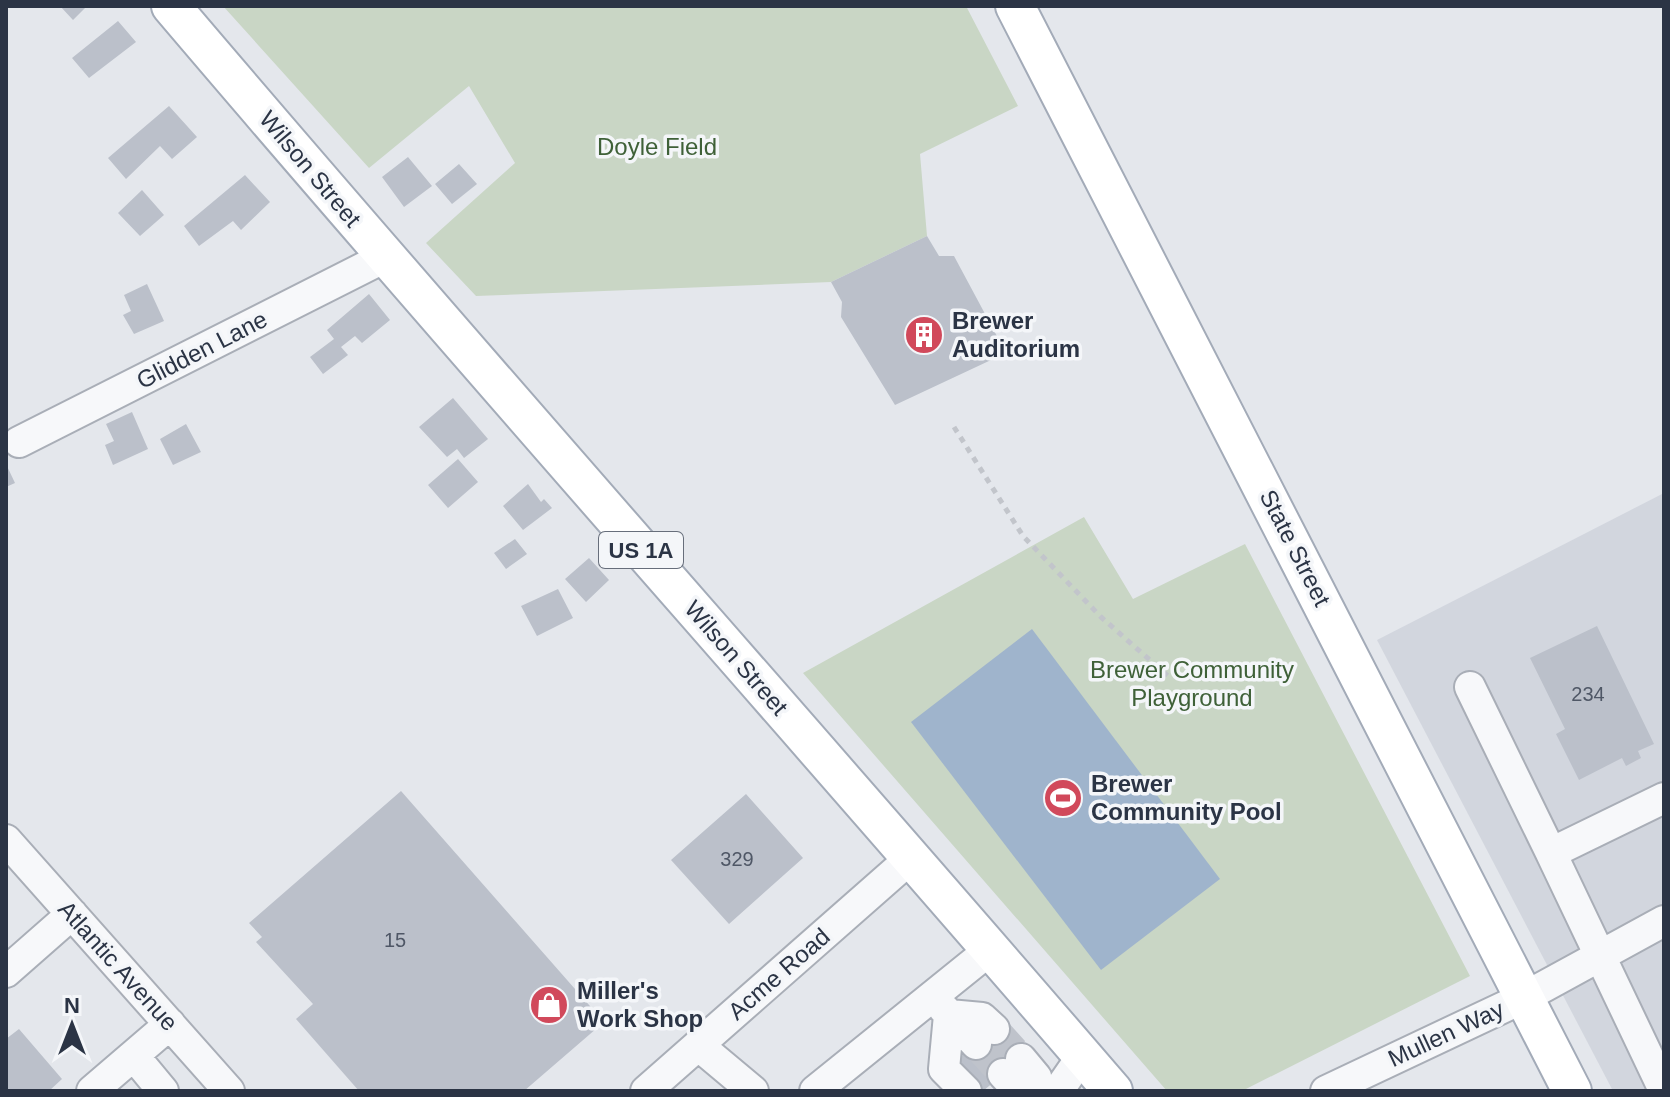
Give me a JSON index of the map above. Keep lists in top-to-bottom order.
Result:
{
  "streets": {
    "main road": ["Wilson Street", "State Street", "US 1A"],
    "street": [
      "Glidden Lane",
      "Atlantic Avenue",
      "Acme Road",
      "Mullen Way"
    ]
  },
  "crossings": [
    ["Wilson Street", "Glidden Lane"],
    ["Wilson Street", "Acme Road"],
    ["State Street", "Mullen Way"]
  ],
  "parks": ["Doyle Field", "Brewer Community Playground"],
  "places": {
    "building": ["Brewer Auditorium"],
    "sports": ["Brewer Community Pool"],
    "shop": ["Miller's Work Shop"]
  },
  "house_numbers": ["234", "329", "15"],
  "north": "top"
}
